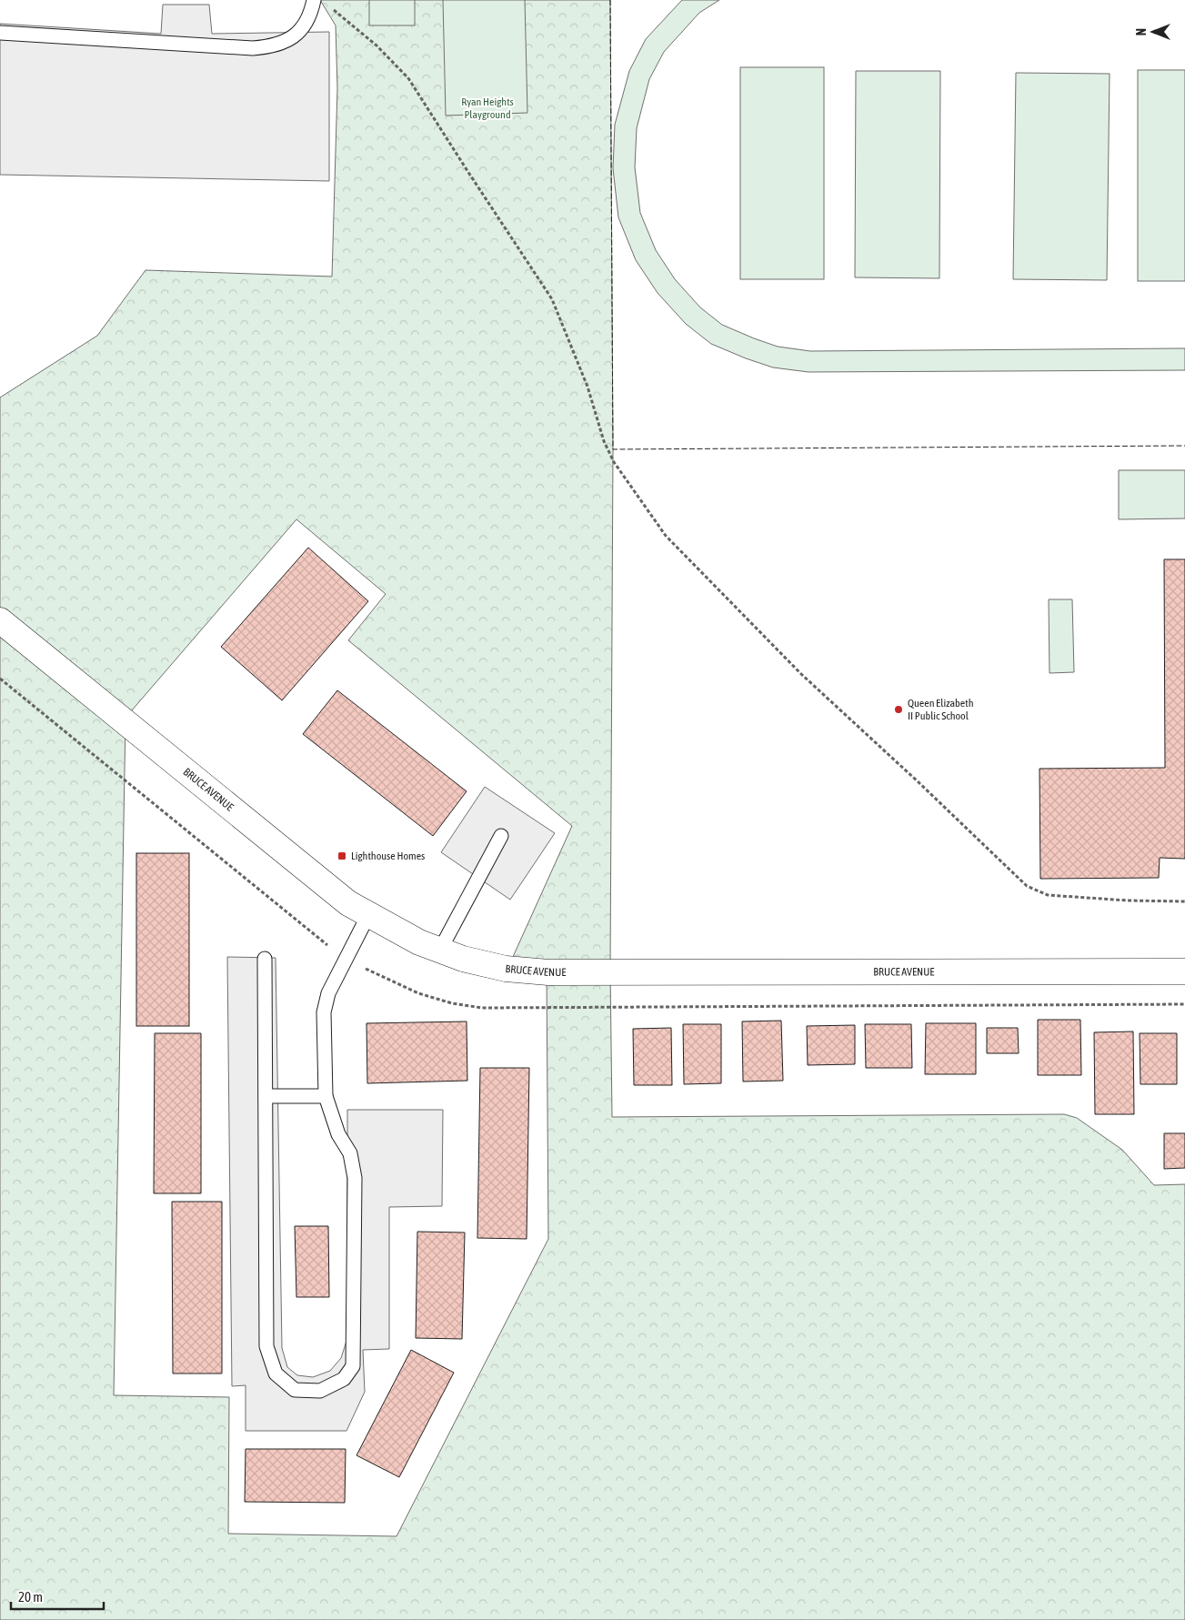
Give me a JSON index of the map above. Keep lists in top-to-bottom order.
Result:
{
  "streets": {
    "street": ["BRUCE AVENUE"]
  },
  "parks": ["Ryan Heights Playground"],
  "places": {
    "other": ["Queen Elizabeth II Public School"],
    "transit": ["Lighthouse Homes"]
  },
  "scale_bar": "20 m",
  "north": "left"
}
